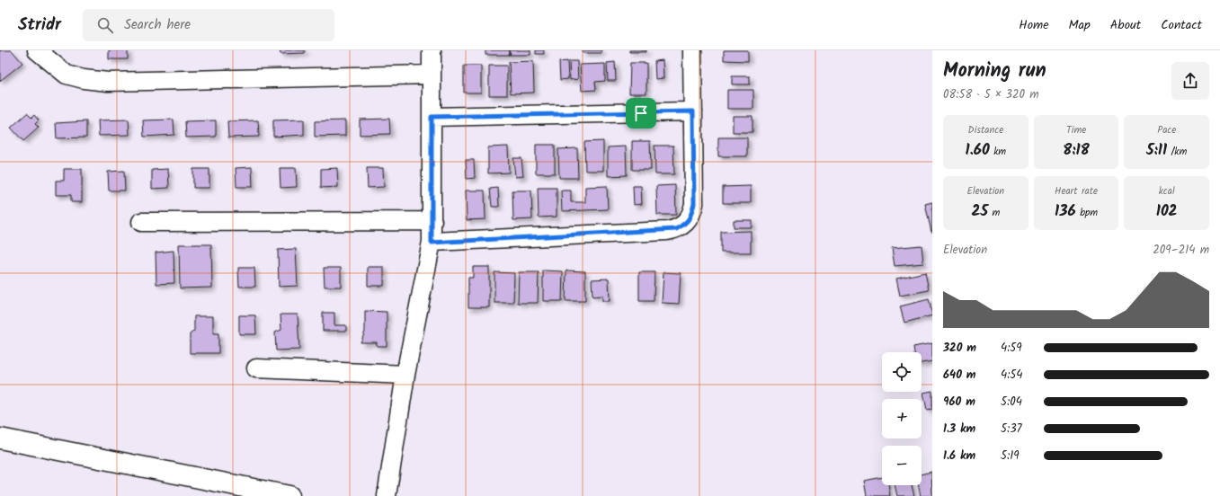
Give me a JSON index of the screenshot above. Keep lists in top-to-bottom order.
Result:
{
  "page": {
    "header": "Stridr",
    "search": "Search here",
    "nav": [
      "Home",
      "Map",
      "About",
      "Contact"
    ],
    "heading": ["Morning run", "08:58 · 5 × 320 m"],
    "stats": [
      ["Distance", "1.60 km"],
      ["Time", "8:18"],
      ["Pace", "5:11 /km"],
      ["Elevation", "25 m"],
      ["Heart rate", "136 bpm"],
      ["kcal", "102"]
    ],
    "chart": ["Elevation", "209–214 m"],
    "list": [
      {
        "name": "320 m",
        "note": "4:59"
      },
      {
        "name": "640 m",
        "note": "4:54"
      },
      {
        "name": "960 m",
        "note": "5:04"
      },
      {
        "name": "1.3 km",
        "note": "5:37"
      },
      {
        "name": "1.6 km",
        "note": "5:19"
      }
    ],
    "map_buttons": ["+", "−"]
  }
}
